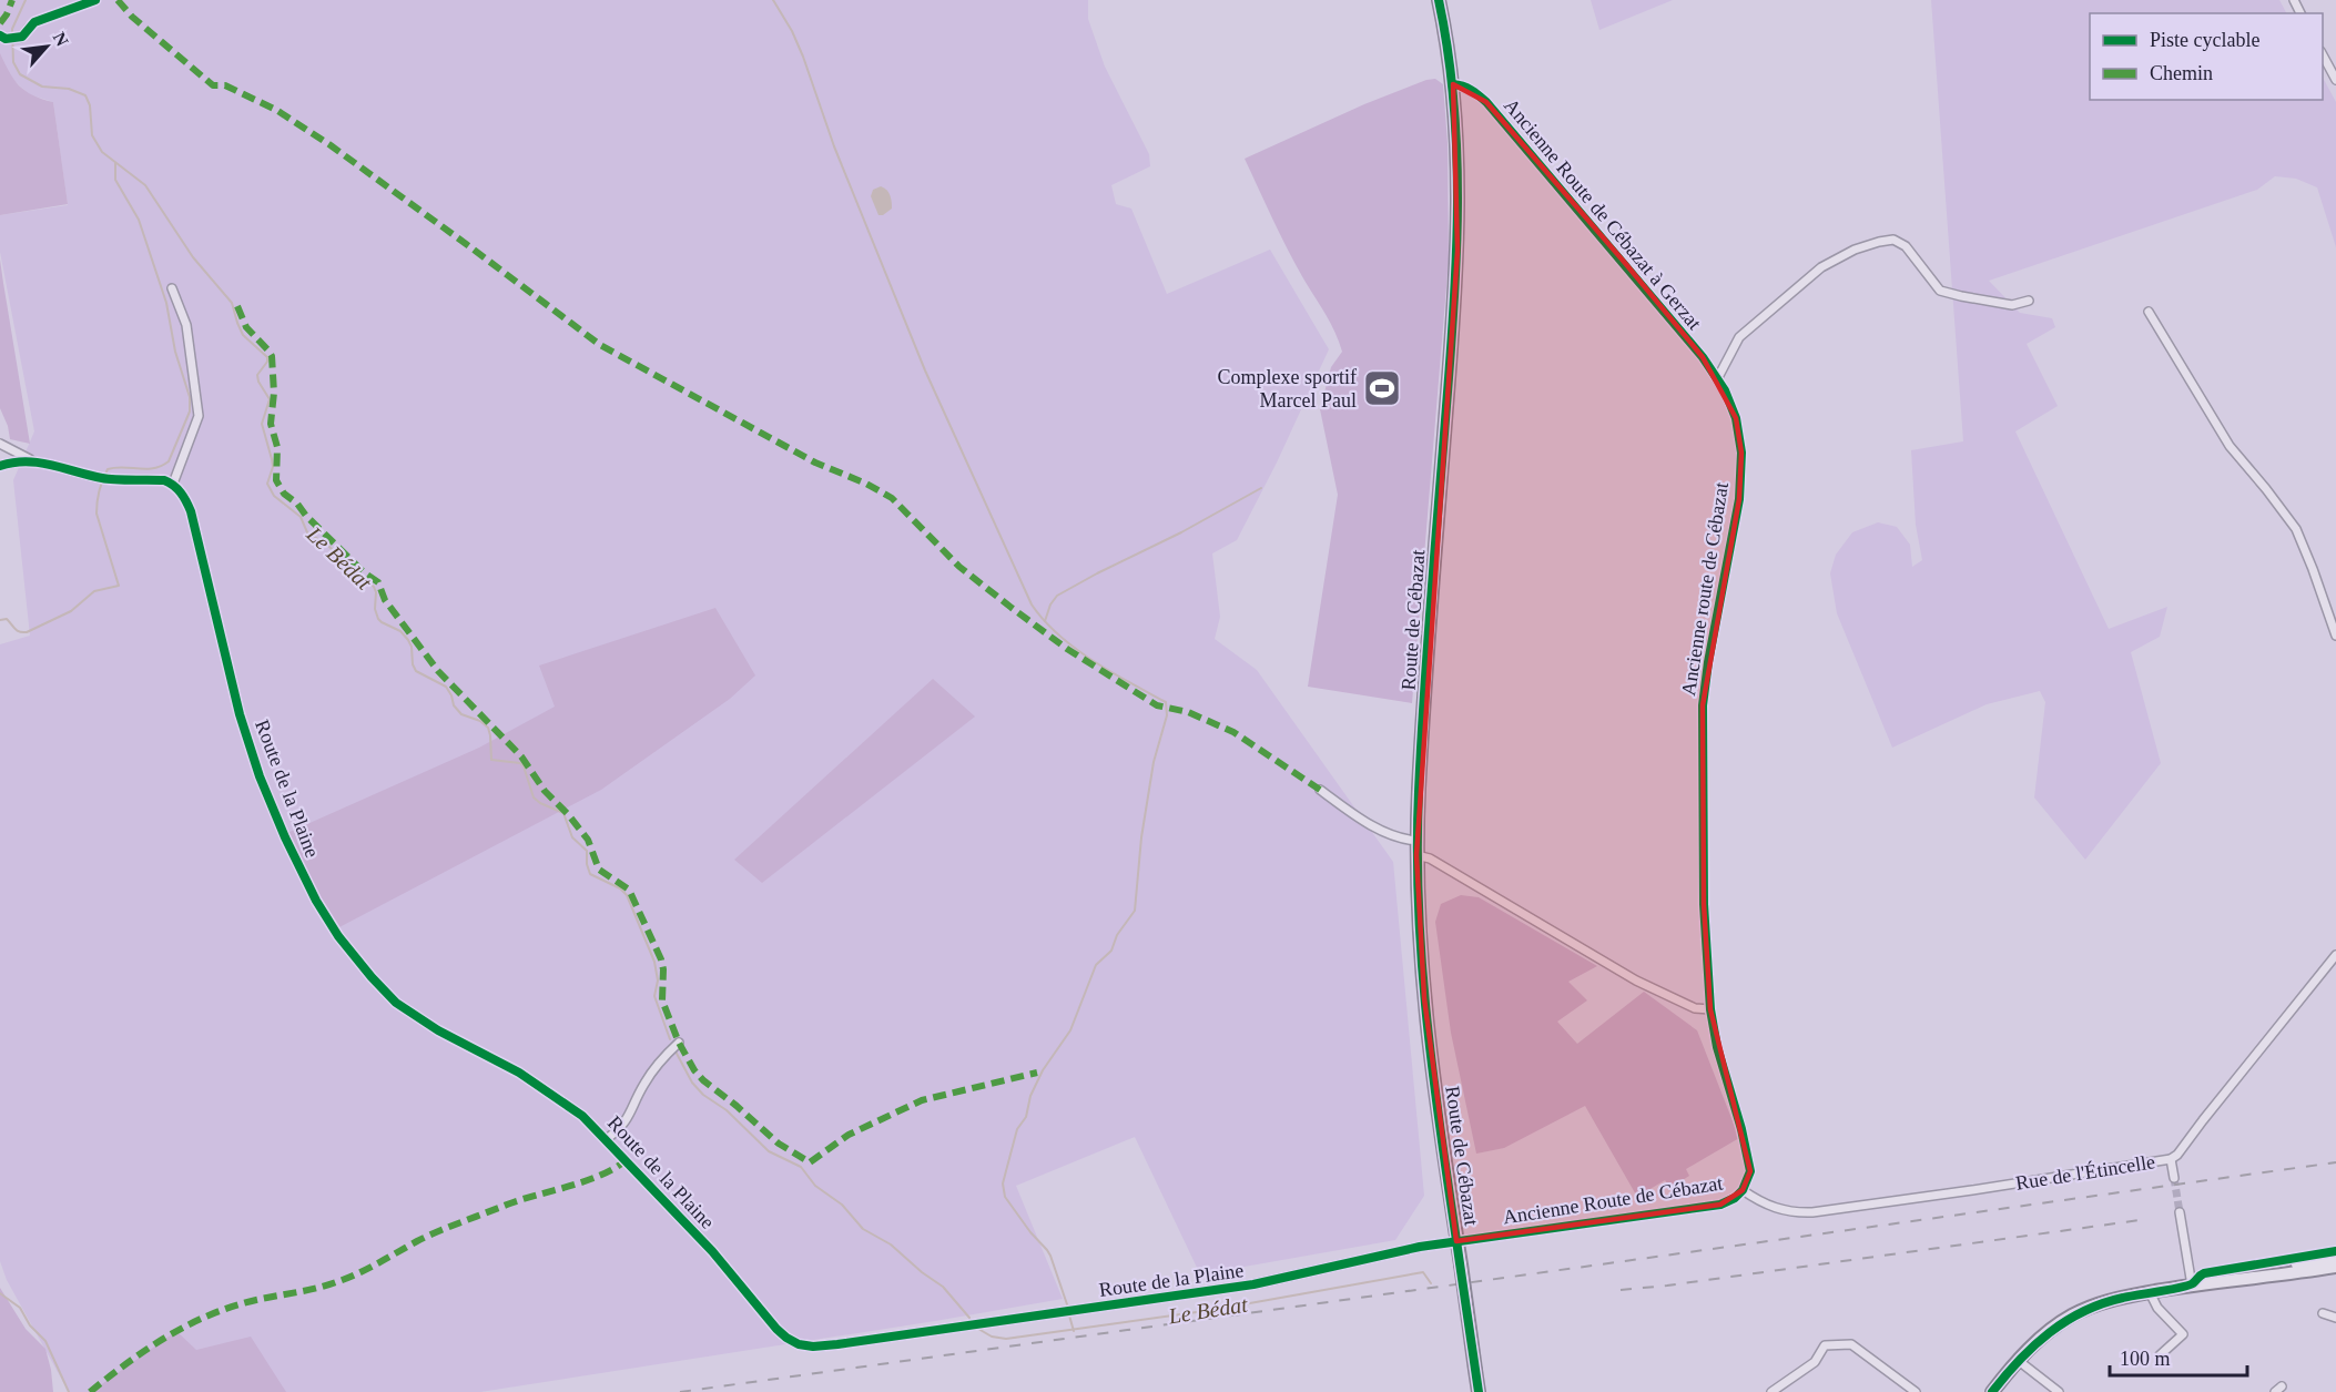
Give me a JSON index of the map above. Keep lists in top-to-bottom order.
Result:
{
  "streets": {
    "main road": ["Route de Cébazat"],
    "street": [
      "Ancienne Route de Cébazat à Gerzat",
      "Ancienne route de Cébazat",
      "Route de la Plaine",
      "Rue de l'Étincelle",
      "Ancienne Route de Cébazat"
    ]
  },
  "crossings": [
    ["Ancienne Route de Cébazat à Gerzat", "Ancienne route de Cébazat"],
    ["Ancienne Route de Cébazat à Gerzat", "Route de Cébazat"],
    ["Ancienne route de Cébazat", "Ancienne Route de Cébazat"],
    ["Route de Cébazat", "Route de la Plaine"],
    ["Route de Cébazat", "Ancienne Route de Cébazat"],
    ["Route de la Plaine", "Ancienne Route de Cébazat"],
    ["Rue de l'Étincelle", "Ancienne Route de Cébazat"]
  ],
  "water": ["Le Bédat"],
  "places": {
    "sports": ["Complexe sportif Marcel Paul"]
  },
  "legend": ["Piste cyclable", "Chemin"],
  "scale_bar": "100 m",
  "north": "top right"
}
